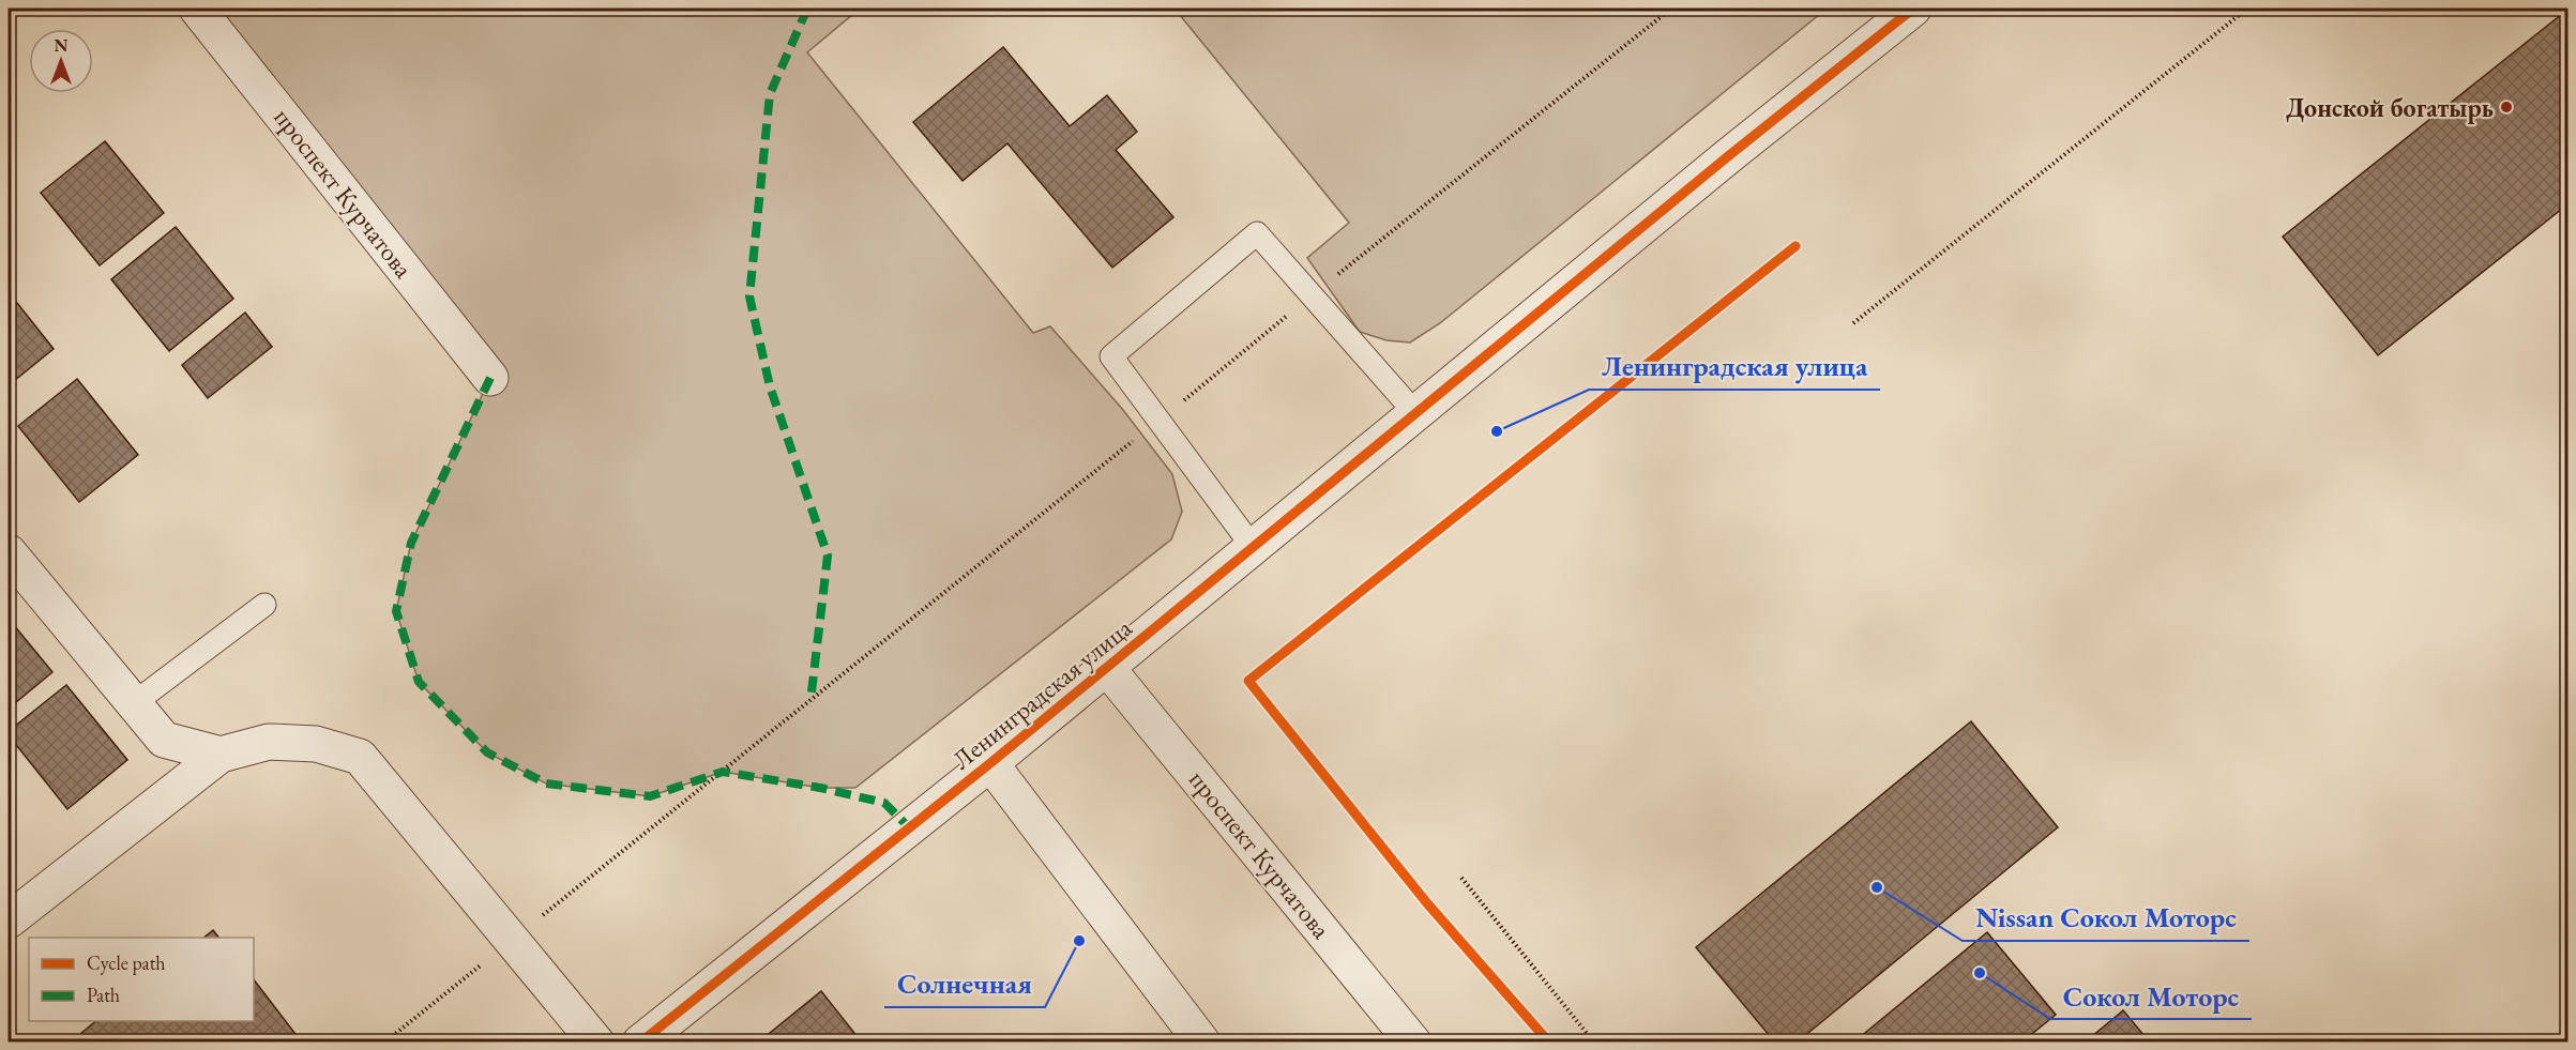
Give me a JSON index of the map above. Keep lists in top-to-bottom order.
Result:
{
  "streets": {
    "street": ["проспект Курчатова", "Ленинградская улица"]
  },
  "crossings": [
    ["проспект Курчатова", "Ленинградская улица"]
  ],
  "places": [
    "Донской богатырь",
    "Ленинградская улица",
    "Nissan Сокол Моторс",
    "Солнечная",
    "Сокол Моторс"
  ],
  "legend": ["Cycle path", "Path"],
  "north": "top"
}
